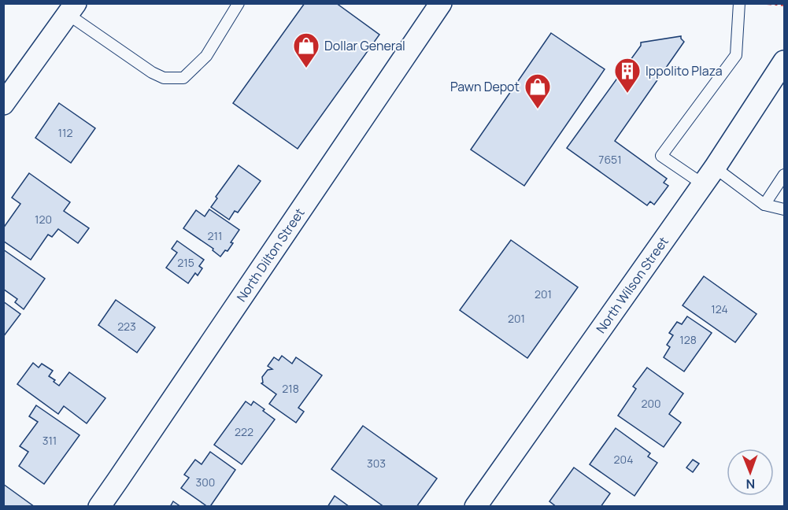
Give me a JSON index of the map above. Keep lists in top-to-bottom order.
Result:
{
  "streets": {
    "street": ["North Dilton Street", "North Wilson Street"]
  },
  "places": {
    "shop": ["Dollar General", "Pawn Depot"],
    "building": ["Ippolito Plaza"]
  },
  "house_numbers": [
    "112",
    "7651",
    "120",
    "211",
    "215",
    "201",
    "124",
    "201",
    "223",
    "128",
    "218",
    "200",
    "222",
    "311",
    "204",
    "303",
    "300"
  ],
  "north": "bottom"
}
